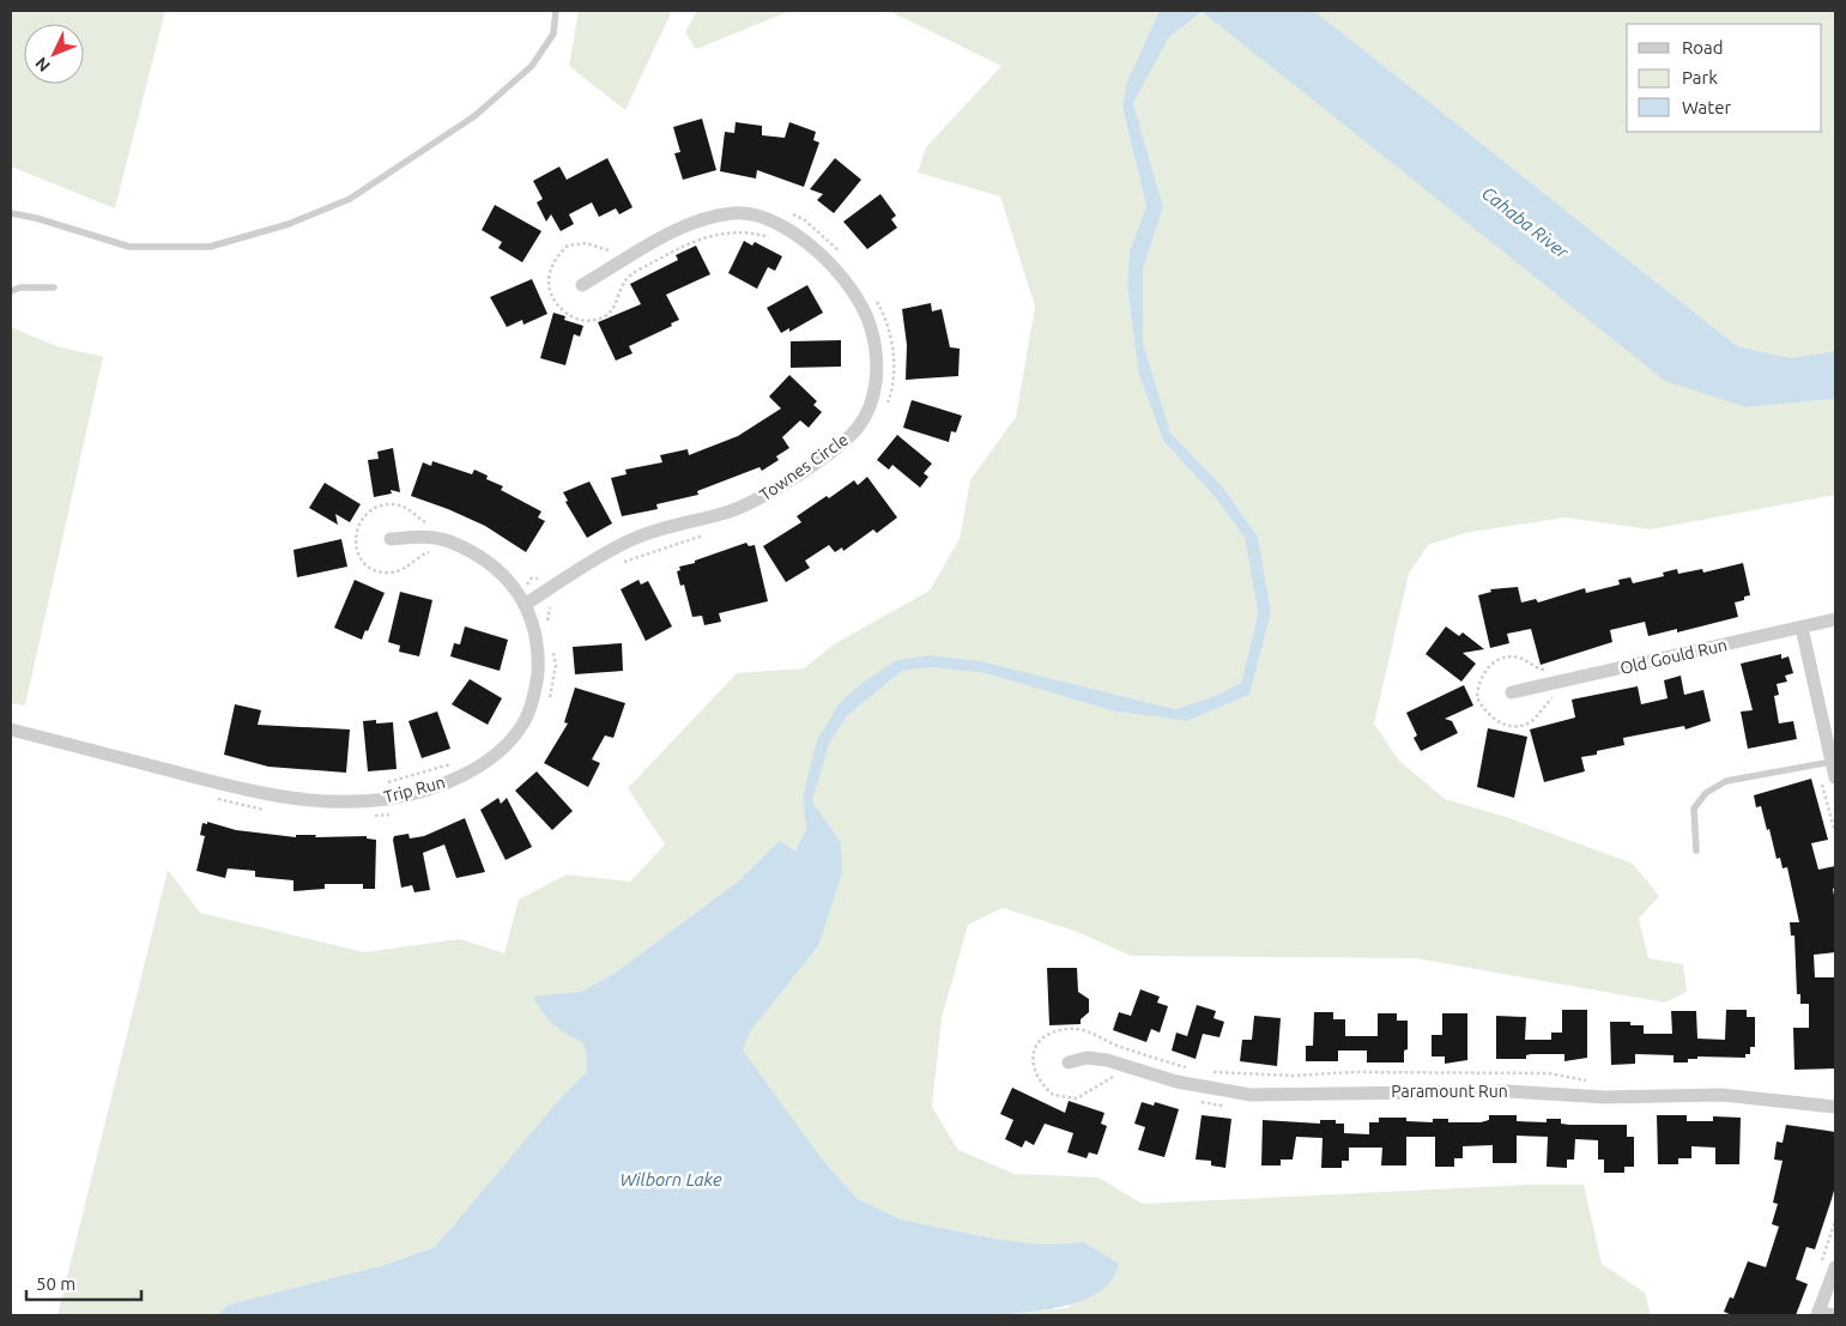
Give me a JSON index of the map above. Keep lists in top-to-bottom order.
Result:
{
  "streets": {
    "street": [
      "Townes Circle",
      "Old Gould Run",
      "Trip Run",
      "Paramount Run"
    ]
  },
  "crossings": [
    ["Townes Circle", "Trip Run"]
  ],
  "water": ["Cahaba River", "Wilborn Lake"],
  "legend": ["Road", "Park", "Water"],
  "scale_bar": "50 m",
  "north": "bottom left"
}
